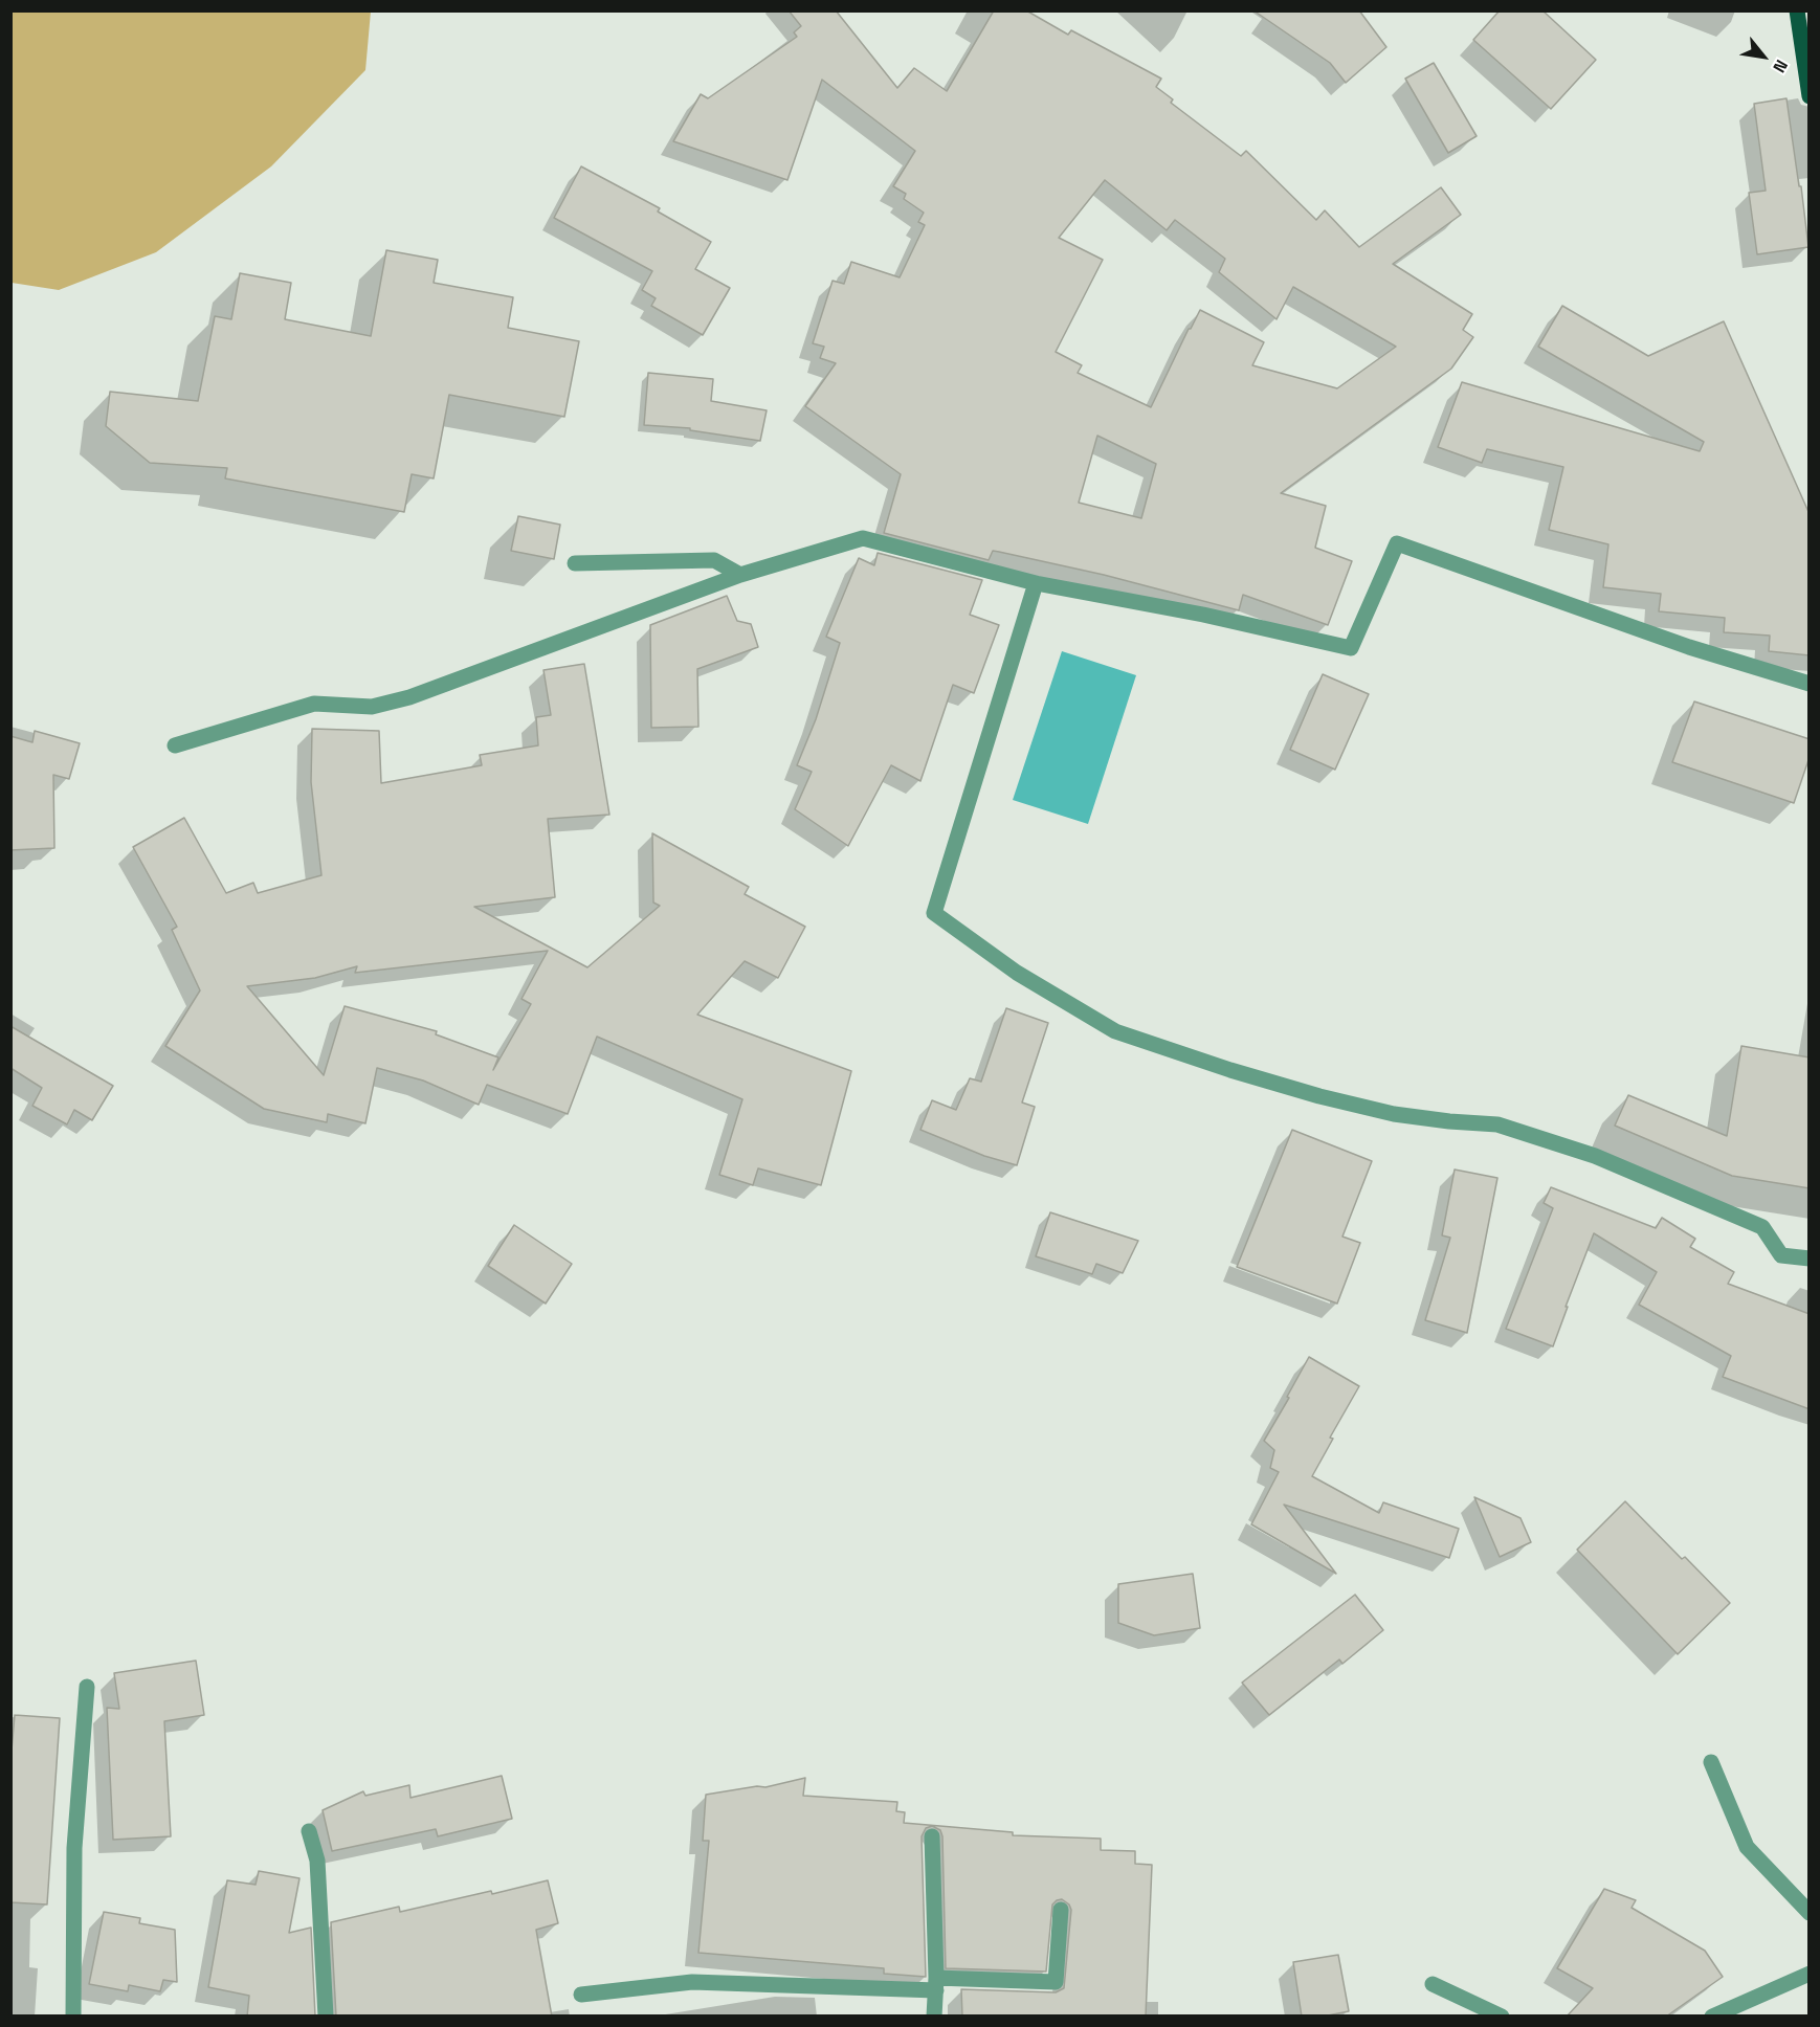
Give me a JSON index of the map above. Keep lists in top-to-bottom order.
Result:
{
  "north": "bottom right"
}
